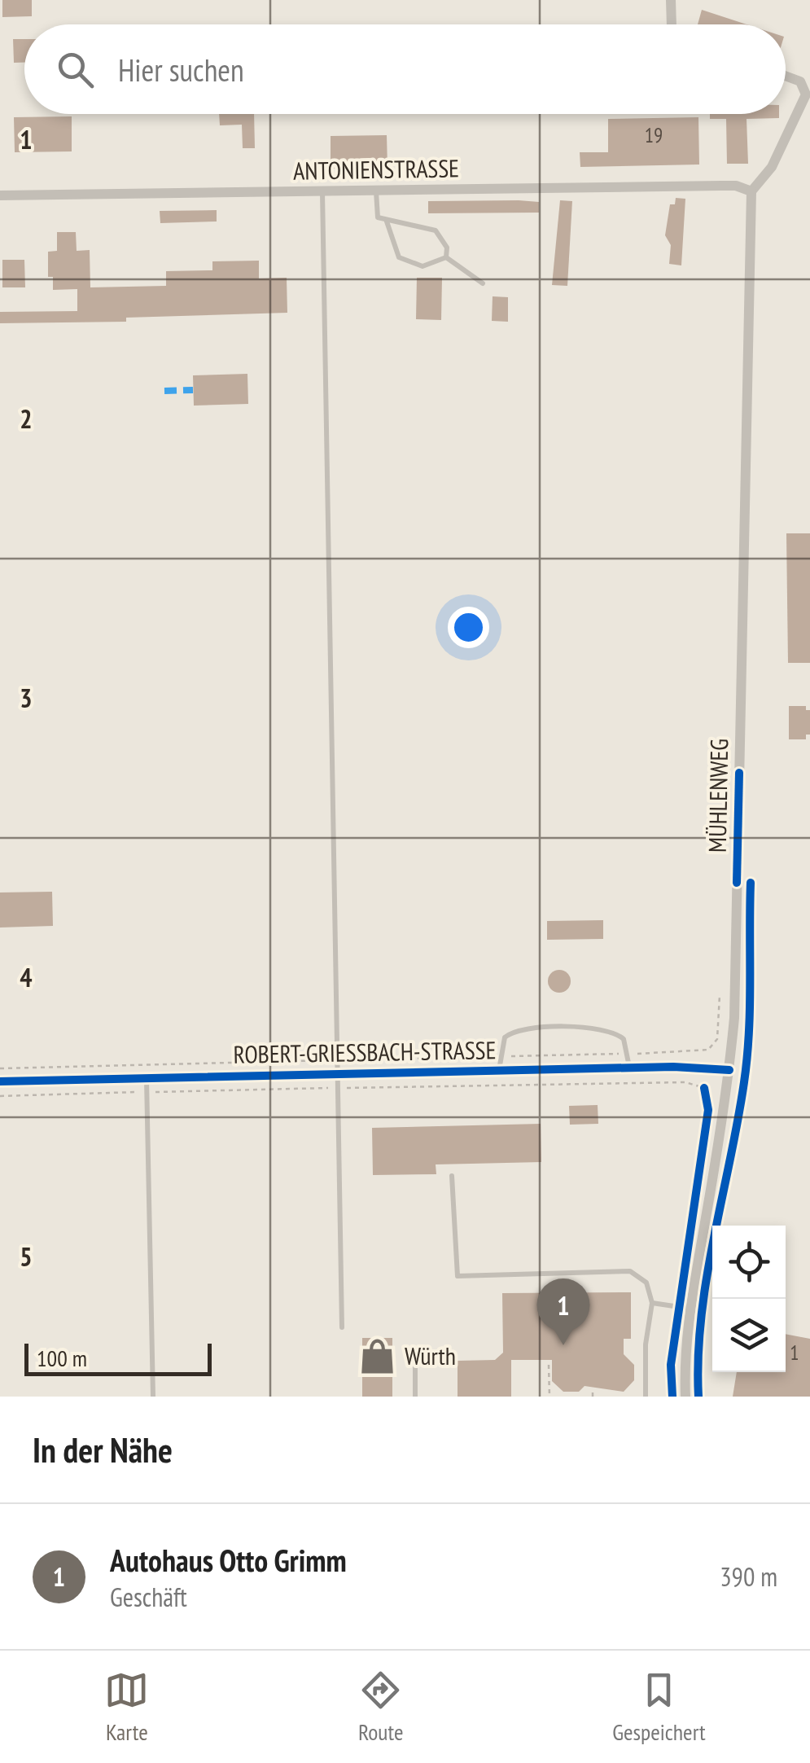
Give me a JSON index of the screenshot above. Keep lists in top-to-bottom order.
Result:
{
  "streets": {
    "street": ["ANTONIENSTRASSE", "MÜHLENWEG", "ROBERT-GRIESSBACH-STRASSE"]
  },
  "crossings": [
    ["ANTONIENSTRASSE", "MÜHLENWEG"],
    ["MÜHLENWEG", "ROBERT-GRIESSBACH-STRASSE"]
  ],
  "places": {
    "shop": ["Würth"]
  },
  "house_numbers": ["19", "1"],
  "scale_bar": "100 m",
  "page": {
    "search": "Hier suchen",
    "pins": "1",
    "scale": "100 m",
    "heading": "In der Nähe",
    "list": [
      {
        "mark": "1",
        "name": "Autohaus Otto Grimm",
        "note": "Geschäft",
        "value": "390 m"
      }
    ],
    "nav": ["Karte", "Route", "Gespeichert"]
  },
  "grid": {
    "rows": [
      "1",
      "2",
      "3",
      "4",
      "5"
    ]
  }
}
